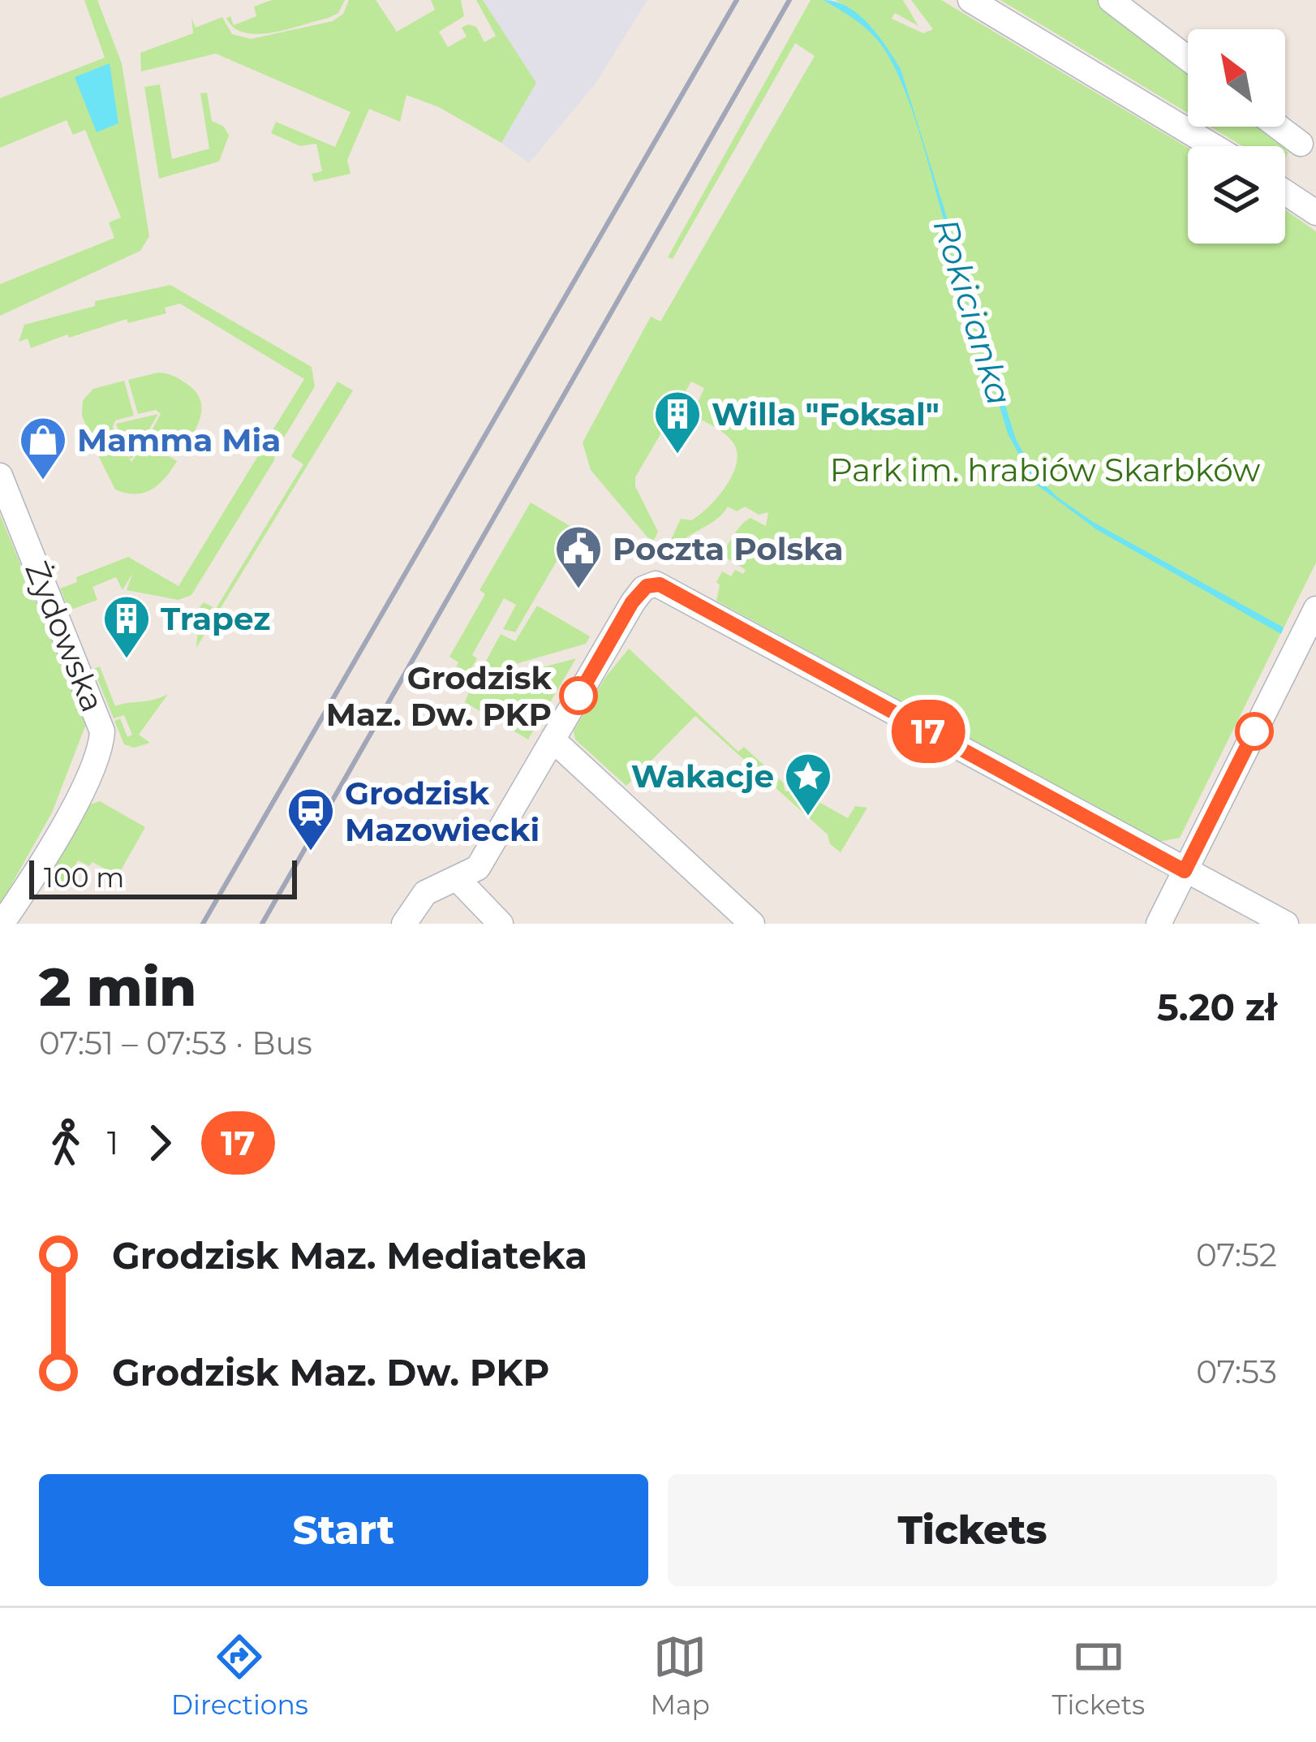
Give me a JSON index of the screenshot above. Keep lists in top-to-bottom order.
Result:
{
  "streets": {
    "street": ["Żydowska"]
  },
  "water": ["Rokicianka"],
  "parks": ["Park im. hrabiów Skarbków"],
  "places": {
    "building": ["Willa \"Foksal\"", "Trapez"],
    "shop": ["Mamma Mia"],
    "public building": ["Poczta Polska"],
    "other": ["Grodzisk Maz. Dw. PKP"],
    "place": ["Wakacje"],
    "station": ["Grodzisk Mazowiecki"]
  },
  "lines": ["bus line 17"],
  "scale_bar": "100 m",
  "north": "top left",
  "page": {
    "on_map": "17",
    "scale": "100 m",
    "heading": ["2 min", "07:51 – 07:53 · Bus", "5.20 zł"],
    "legs": ["1", "17"],
    "list": [
      {
        "name": "Grodzisk Maz. Mediateka",
        "value": "07:52"
      },
      {
        "name": "Grodzisk Maz. Dw. PKP",
        "value": "07:53"
      }
    ],
    "buttons": ["Start", "Tickets"],
    "tabs": ["Directions", "Map", "Tickets"]
  }
}
